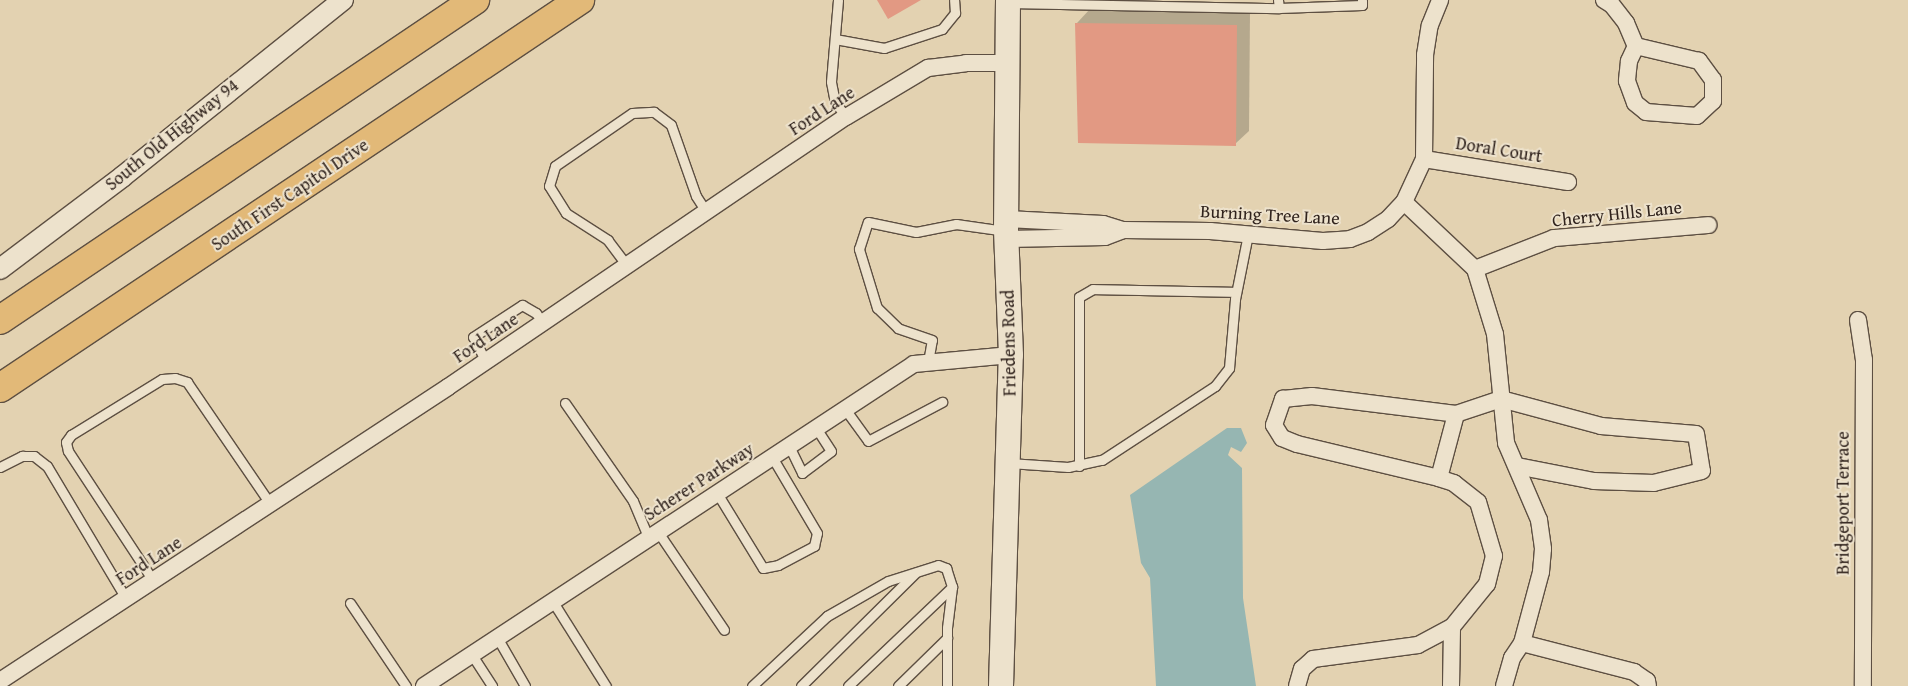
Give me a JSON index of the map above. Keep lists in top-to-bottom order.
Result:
{
  "streets": {
    "highway": ["South First Capitol Drive"],
    "main road": ["Friedens Road"],
    "street": [
      "Ford Lane",
      "South Old Highway 94",
      "Doral Court",
      "Cherry Hills Lane",
      "Burning Tree Lane",
      "Scherer Parkway",
      "Bridgeport Terrace"
    ]
  },
  "crossings": [
    ["Ford Lane", "Friedens Road"],
    ["Doral Court", "Burning Tree Lane"],
    ["Burning Tree Lane", "Friedens Road"],
    ["Friedens Road", "Scherer Parkway"]
  ]
}
